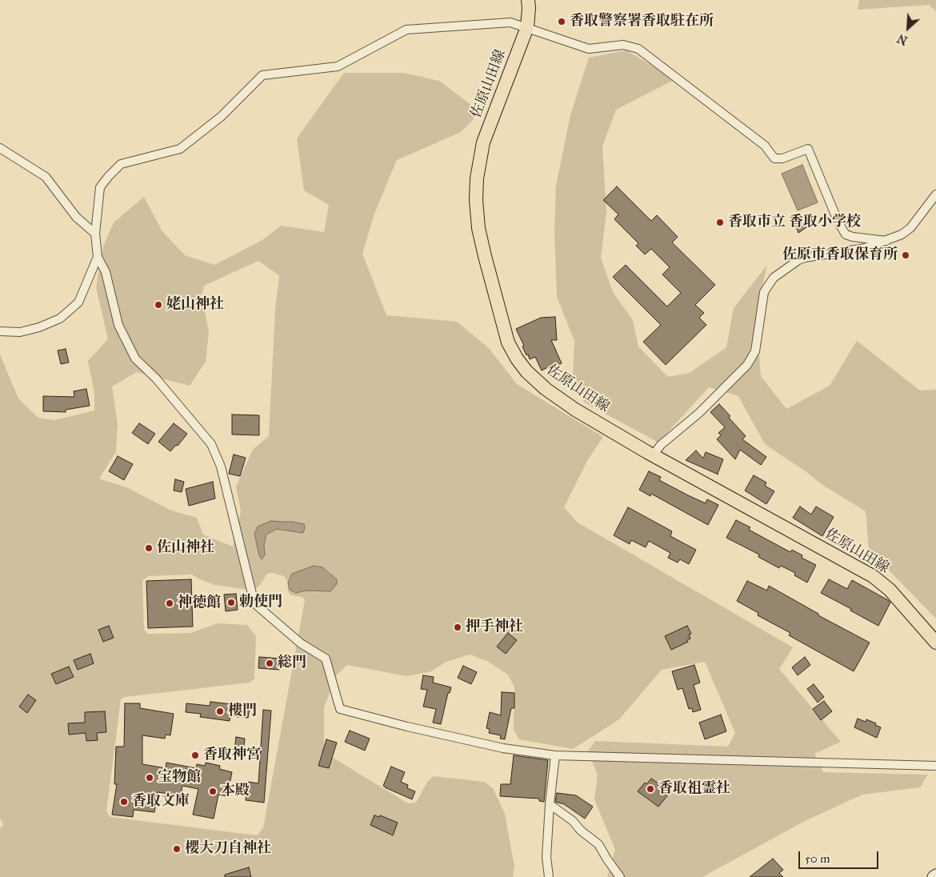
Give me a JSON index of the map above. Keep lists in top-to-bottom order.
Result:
{
  "streets": {
    "main road": ["佐原山田線"]
  },
  "places": [
    "香取警察署香取駐在所",
    "香取市立 香取小学校",
    "佐原市香取保育所",
    "姥山神社",
    "佐山神社",
    "勅使門",
    "神徳館",
    "押手神社",
    "総門",
    "樓門",
    "香取神宮",
    "宝物館",
    "香取祖霊社",
    "本殿",
    "香取文庫",
    "櫻大刀自神社"
  ],
  "scale_bar": "50 m",
  "north": "bottom left"
}
